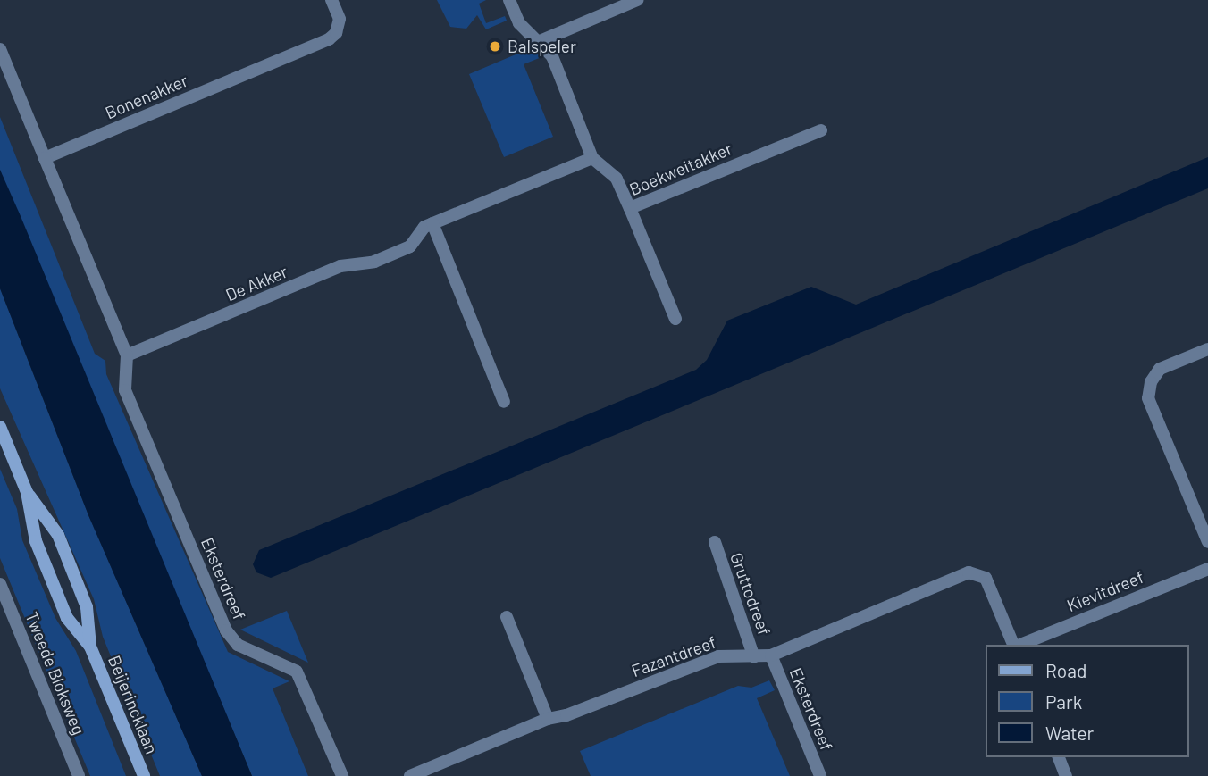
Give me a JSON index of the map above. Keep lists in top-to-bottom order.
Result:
{
  "streets": {
    "main road": ["Beijerincklaan"],
    "street": [
      "Bonenakker",
      "Boekweitakker",
      "De Akker",
      "Eksterdreef",
      "Kievitdreef",
      "Gruttodreef",
      "Fazantdreef",
      "Tweede Bloksweg"
    ]
  },
  "crossings": [
    ["De Akker", "Eksterdreef"],
    ["Eksterdreef", "Fazantdreef"],
    ["Gruttodreef", "Fazantdreef"]
  ],
  "places": ["Balspeler"],
  "legend": ["Road", "Park", "Water"]
}
